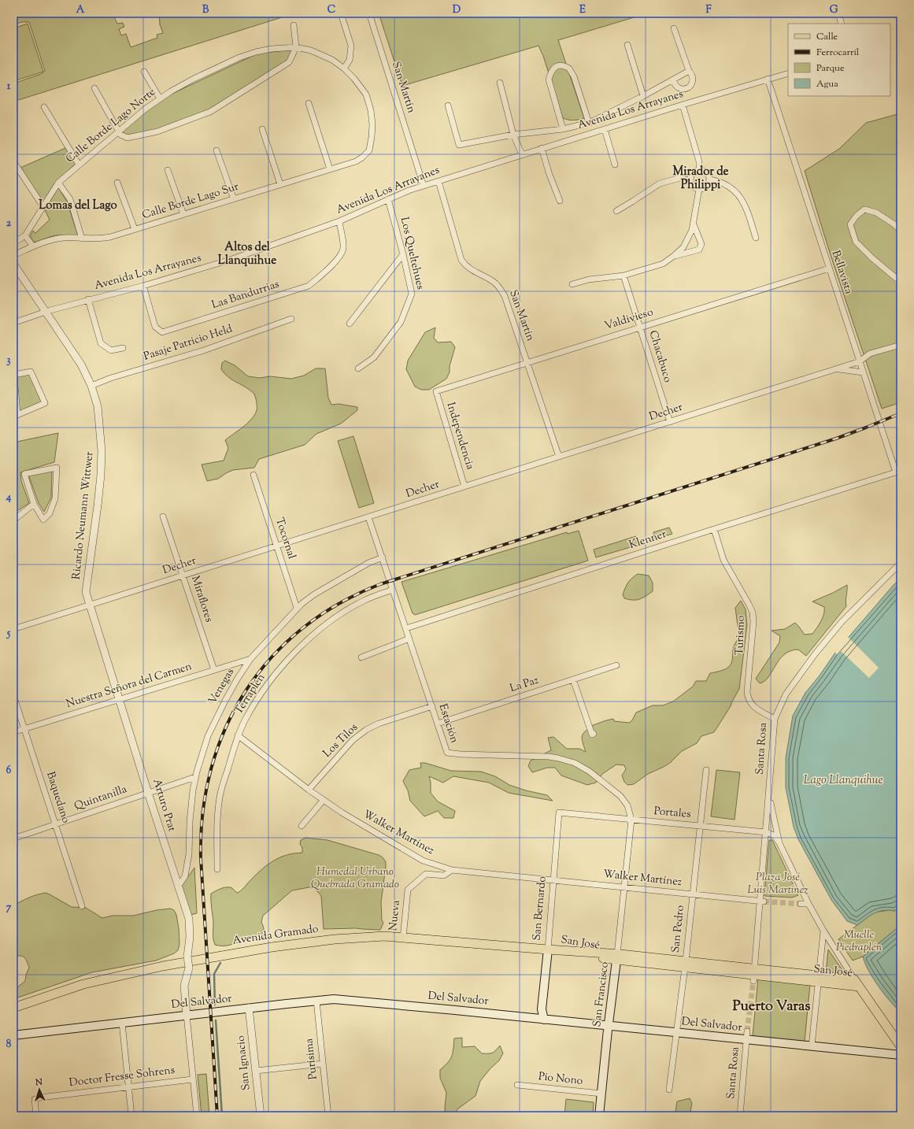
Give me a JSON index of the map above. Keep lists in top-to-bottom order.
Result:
{
  "streets": {
    "main road": [
      "San Bernardo",
      "Avenida Gramado",
      "San José",
      "San Francisco",
      "Del Salvador"
    ],
    "street": [
      "San Martín",
      "Avenida Los Arrayanes",
      "Calle Borde Lago Norte",
      "Calle Borde Lago Sur",
      "Los Queltehues",
      "Bellavista",
      "Las Bandurrias",
      "Valdivieso",
      "Pasaje Patricio Held",
      "Chacabuco",
      "Decher",
      "Independencia",
      "Ricardo Neumann Wittwer",
      "Tocornal",
      "Klenner",
      "Miraflores",
      "Turismo",
      "La Paz",
      "Nuestra Señora del Carmen",
      "Venegas",
      "Terraplén",
      "Estación",
      "Los Tilos",
      "Santa Rosa",
      "Baquedano",
      "Quintanilla",
      "Arturo Prat",
      "Portales",
      "Walker Martínez",
      "Nueva",
      "San Pedro",
      "Purísima",
      "San Ignacio",
      "Doctor Fresse Sohrens",
      "Pío Nono"
    ]
  },
  "crossings": [
    ["San Martín", "Avenida Los Arrayanes"],
    ["San Martín", "Valdivieso"],
    ["San Martín", "Decher"],
    ["Avenida Los Arrayanes", "Los Queltehues"],
    ["Avenida Los Arrayanes", "Bellavista"],
    ["Avenida Los Arrayanes", "Las Bandurrias"],
    ["Avenida Los Arrayanes", "Ricardo Neumann Wittwer"],
    ["Calle Borde Lago Norte", "Calle Borde Lago Sur"],
    ["Bellavista", "Valdivieso"],
    ["Bellavista", "Decher"],
    ["Bellavista", "Klenner"],
    ["Valdivieso", "Chacabuco"],
    ["Valdivieso", "Independencia"],
    ["Pasaje Patricio Held", "Ricardo Neumann Wittwer"],
    ["Chacabuco", "Decher"],
    ["Decher", "Independencia"],
    ["Decher", "Ricardo Neumann Wittwer"],
    ["Decher", "Tocornal"],
    ["Decher", "Miraflores"],
    ["Decher", "Estación"],
    ["Decher", "Arturo Prat"],
    ["Ricardo Neumann Wittwer", "Arturo Prat"],
    ["Tocornal", "Venegas"],
    ["Klenner", "Turismo"],
    ["Klenner", "Estación"],
    ["Miraflores", "Nuestra Señora del Carmen"],
    ["Turismo", "Santa Rosa"],
    ["La Paz", "Estación"],
    ["Nuestra Señora del Carmen", "Venegas"],
    ["Nuestra Señora del Carmen", "Baquedano"],
    ["Nuestra Señora del Carmen", "Arturo Prat"],
    ["Venegas", "Estación"],
    ["Venegas", "Quintanilla"],
    ["Venegas", "Arturo Prat"],
    ["Terraplén", "Estación"],
    ["Terraplén", "Walker Martínez"],
    ["Estación", "Los Tilos"],
    ["Estación", "Portales"],
    ["Estación", "San Francisco"],
    ["Los Tilos", "Walker Martínez"],
    ["Santa Rosa", "Portales"],
    ["Santa Rosa", "Walker Martínez"],
    ["Santa Rosa", "San José"],
    ["Santa Rosa", "Del Salvador"],
    ["Baquedano", "Quintanilla"],
    ["Quintanilla", "Arturo Prat"],
    ["Arturo Prat", "Del Salvador"],
    ["Portales", "San Bernardo"],
    ["Portales", "San Pedro"],
    ["Portales", "San Francisco"],
    ["Walker Martínez", "San Bernardo"],
    ["Walker Martínez", "Nueva"],
    ["Walker Martínez", "San Pedro"],
    ["Walker Martínez", "San Francisco"],
    ["San Bernardo", "Avenida Gramado"],
    ["San Bernardo", "San José"],
    ["San Bernardo", "Del Salvador"],
    ["Nueva", "Avenida Gramado"],
    ["San Pedro", "San José"],
    ["San Pedro", "Del Salvador"],
    ["Avenida Gramado", "San José"],
    ["San José", "San Francisco"],
    ["San Francisco", "Del Salvador"],
    ["San Francisco", "Pío Nono"],
    ["Del Salvador", "Purísima"],
    ["Del Salvador", "San Ignacio"]
  ],
  "districts": [
    "Mirador de Philippi",
    "Lomas del Lago",
    "Altos del Llanquihue",
    "Puerto Varas"
  ],
  "water": ["Lago Llanquihue"],
  "parks": ["Humedal Urbano Quebrada Gramado", "Plaza José Luis Martínez", "Muelle Piedraplén"],
  "legend": [
    "Calle",
    "Ferrocarril",
    "Parque",
    "Agua"
  ],
  "north": "top",
  "grid": {
    "columns": [
      "A",
      "B",
      "C",
      "D",
      "E",
      "F",
      "G"
    ],
    "rows": [
      "1",
      "2",
      "3",
      "4",
      "5",
      "6",
      "7",
      "8"
    ]
  }
}
